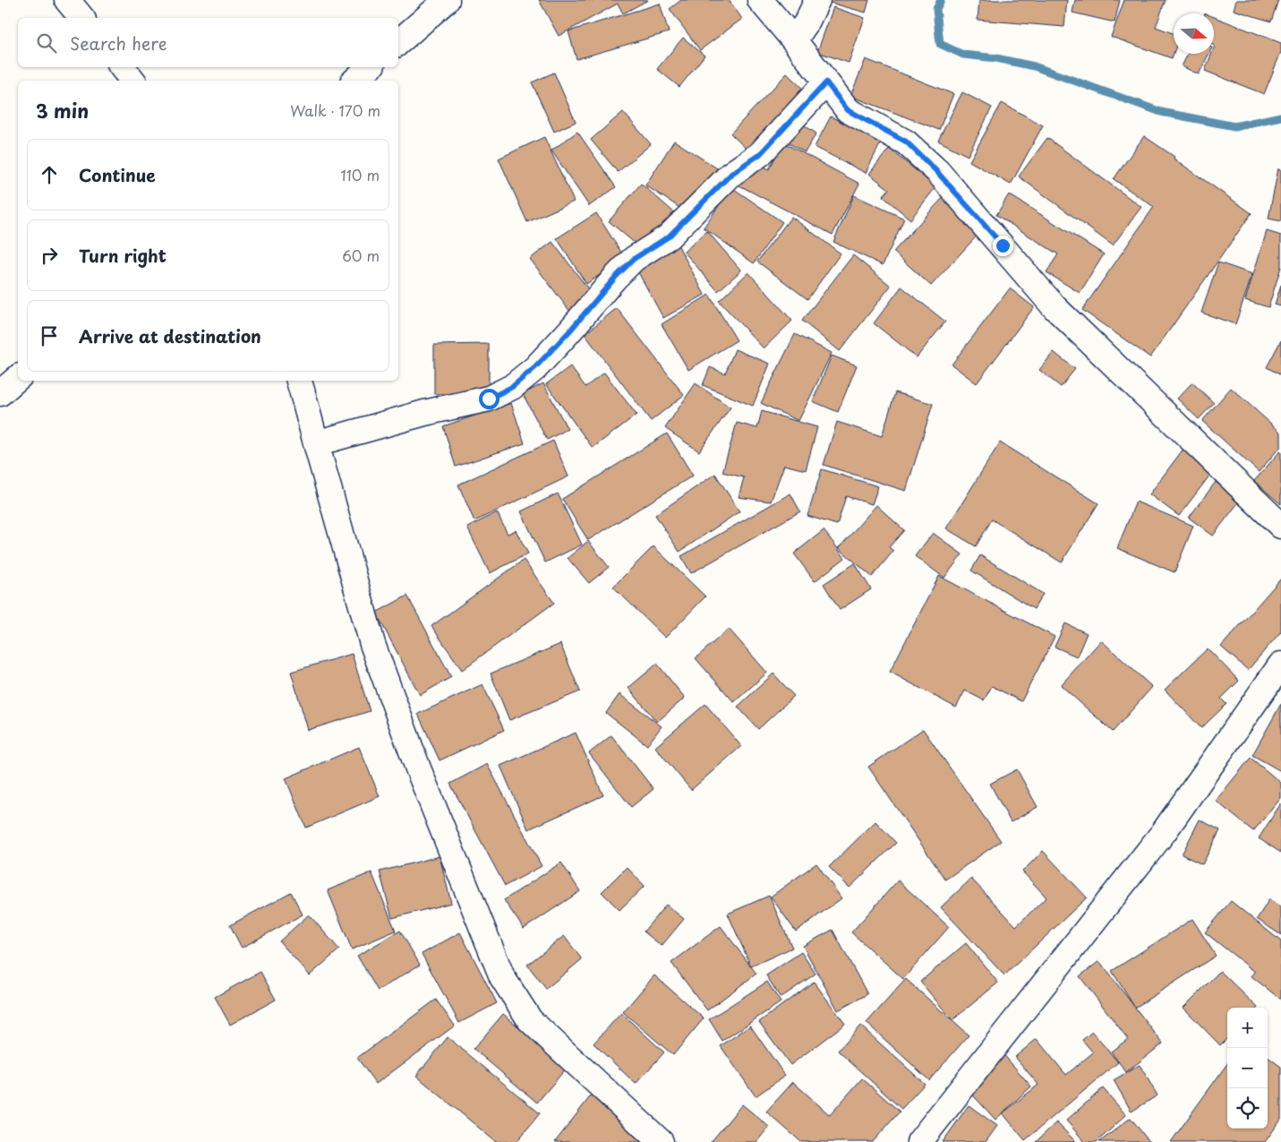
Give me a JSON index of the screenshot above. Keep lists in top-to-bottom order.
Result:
{
  "north": "right",
  "page": {
    "search": "Search here",
    "heading": ["3 min", "Walk · 170 m"],
    "list": [
      ["Continue", "110 m"],
      ["Turn right", "60 m"],
      "Arrive at destination"
    ],
    "map_buttons": ["+", "−"]
  }
}
